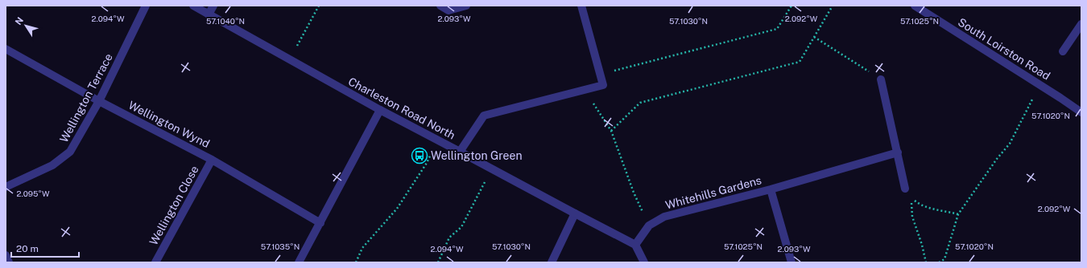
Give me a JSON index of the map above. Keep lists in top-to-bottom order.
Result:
{
  "streets": {
    "street": [
      "South Loirston Road",
      "Wellington Terrace",
      "Charleston Road North",
      "Wellington Wynd",
      "Whitehills Gardens",
      "Wellington Close"
    ]
  },
  "crossings": [
    ["Wellington Terrace", "Wellington Wynd"],
    ["Charleston Road North", "Whitehills Gardens"],
    ["Wellington Wynd", "Wellington Close"]
  ],
  "places": {
    "bus stop": ["Wellington Green"]
  },
  "scale_bar": "20 m",
  "north": "top left",
  "coordinates": [
    "2.094°W",
    "2.093°W",
    "2.092°W",
    "57.1040°N",
    "57.1030°N",
    "57.1025°N",
    "57.1020°N",
    "2.095°W",
    "57.1035°N"
  ]
}
